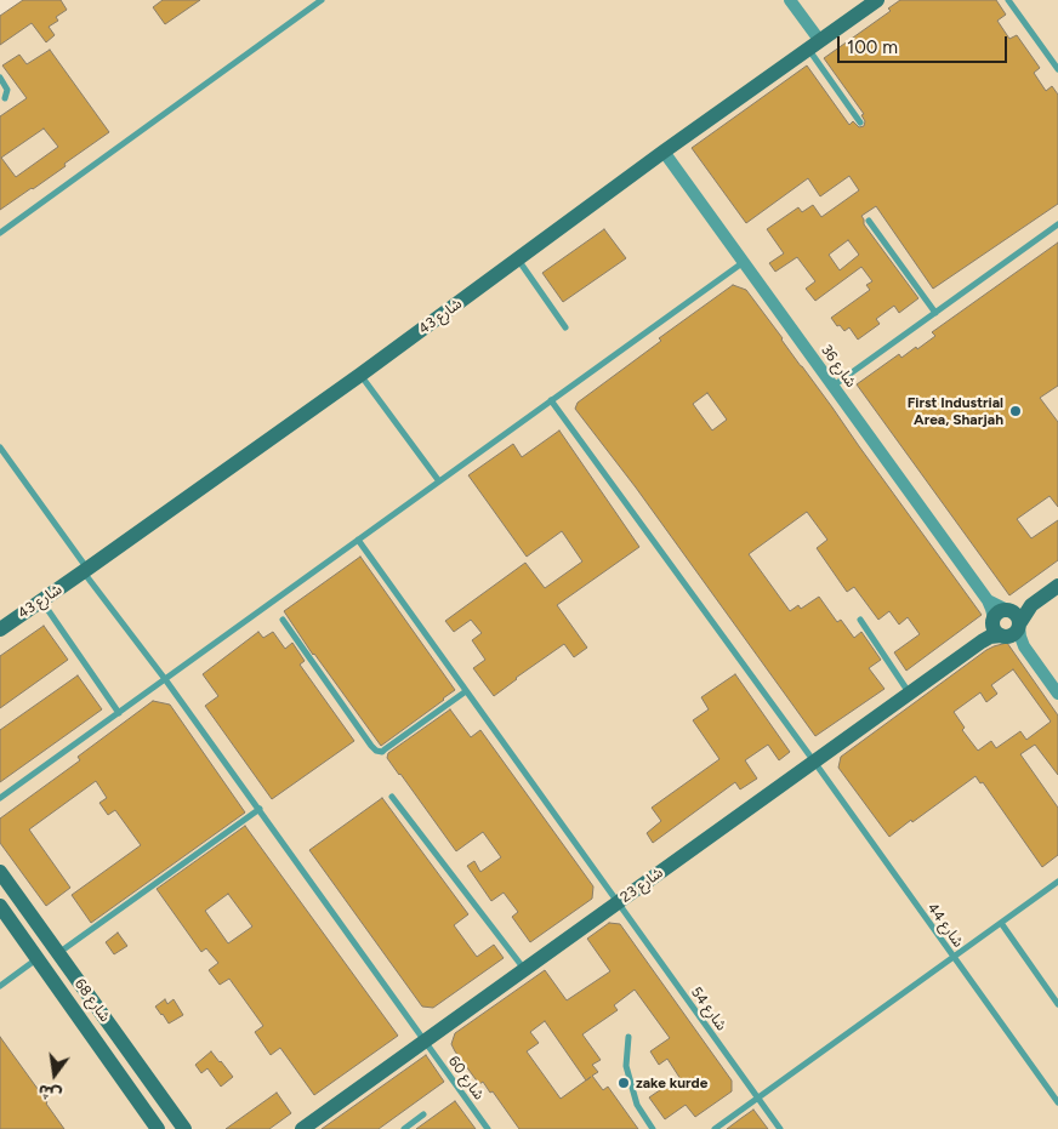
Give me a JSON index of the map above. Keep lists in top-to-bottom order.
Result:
{
  "streets": {
    "street": [
      "شارع 43",
      "شارع 36",
      "شارع 23",
      "شارع 68"
    ],
    "lane": ["شارع 44", "شارع 54", "شارع 60"]
  },
  "crossings": [
    ["شارع 43", "شارع 36"],
    ["شارع 43", "شارع 60"],
    ["شارع 36", "شارع 23"],
    ["شارع 23", "شارع 44"],
    ["شارع 23", "شارع 54"],
    ["شارع 23", "شارع 60"]
  ],
  "places": ["First Industrial Area, Sharjah", "zake kurde"],
  "scale_bar": "100 m",
  "north": "bottom"
}
